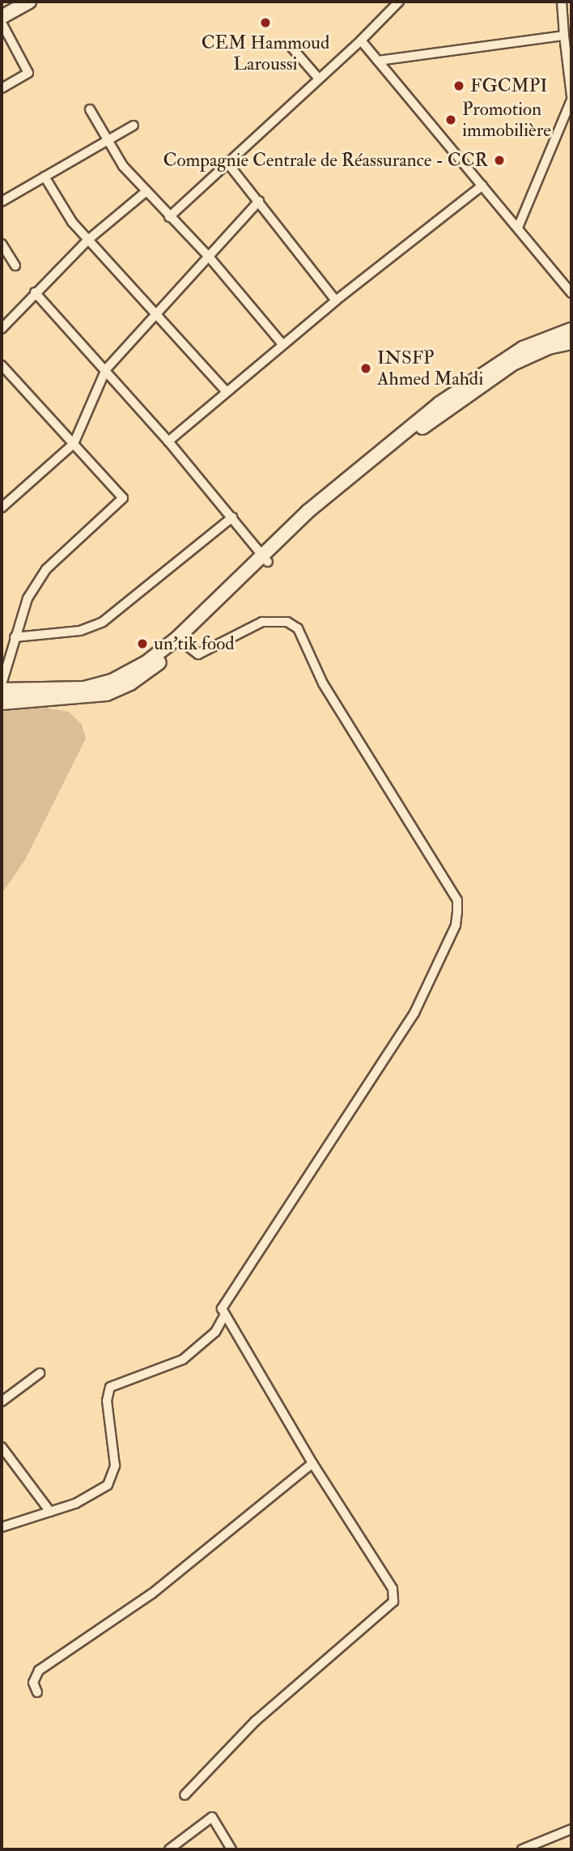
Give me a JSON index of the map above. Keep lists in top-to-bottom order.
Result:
{
  "places": [
    "CEM Hammoud Laroussi",
    "FGCMPI",
    "Promotion immobilière",
    "Compagnie Centrale de Réassurance - CCR",
    "INSFP Ahmed Mahdi",
    "un'tik food"
  ]
}
